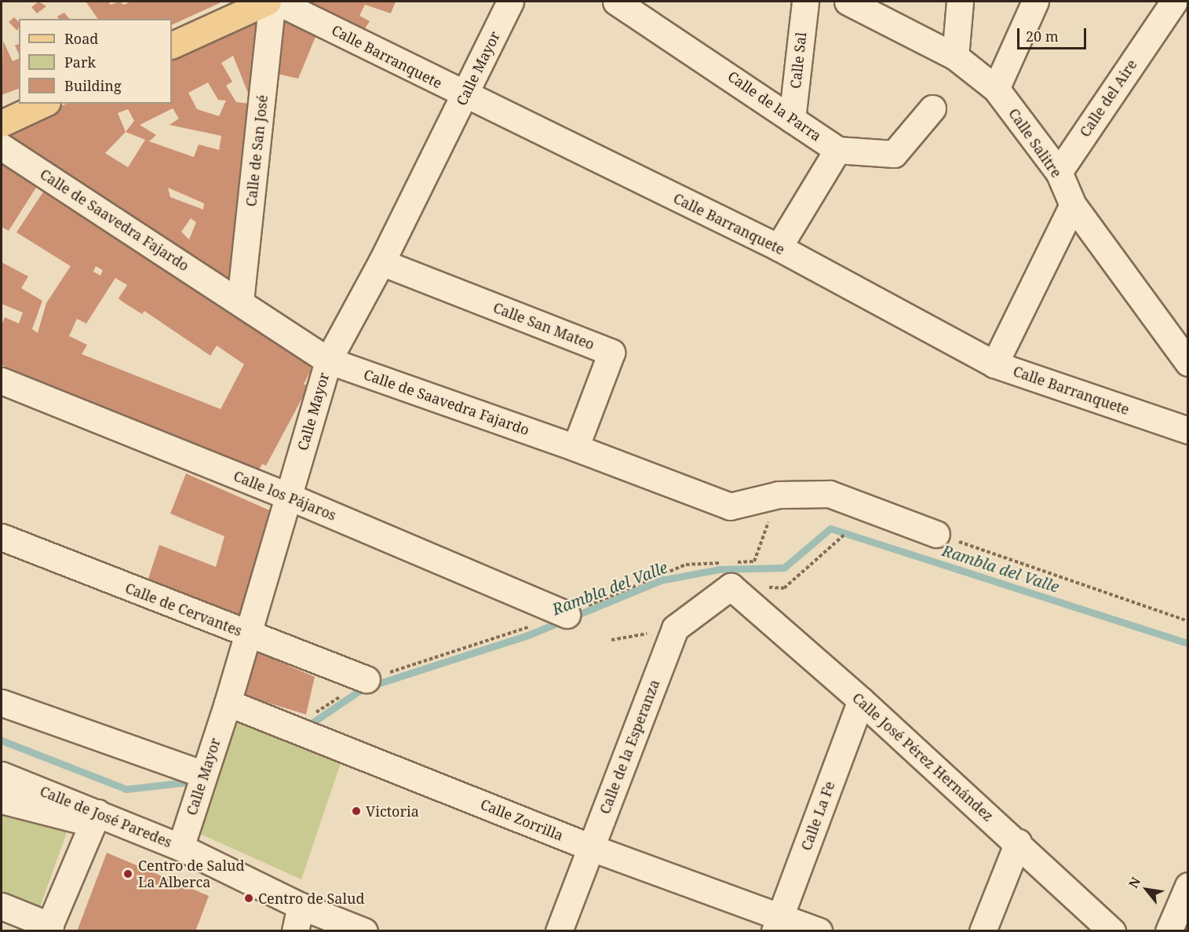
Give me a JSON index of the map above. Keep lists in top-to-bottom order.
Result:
{
  "streets": {
    "street": [
      "Calle Barranquete",
      "Calle Sal",
      "Calle Mayor",
      "Calle del Aire",
      "Calle de la Parra",
      "Calle Salitre",
      "Calle de San José",
      "Calle de Saavedra Fajardo",
      "Calle San Mateo",
      "Calle los Pájaros",
      "Calle de Cervantes",
      "Calle de la Esperanza",
      "Calle José Pérez Hernández",
      "Calle La Fe",
      "Calle de José Paredes",
      "Calle Zorrilla"
    ]
  },
  "crossings": [
    ["Calle Barranquete", "Calle Mayor"],
    ["Calle Sal", "Calle de la Parra"],
    ["Calle Mayor", "Calle de Saavedra Fajardo"],
    ["Calle Mayor", "Calle San Mateo"],
    ["Calle Mayor", "Calle los Pájaros"],
    ["Calle Mayor", "Calle de Cervantes"],
    ["Calle Mayor", "Calle de José Paredes"],
    ["Calle Mayor", "Calle Zorrilla"],
    ["Calle del Aire", "Calle Salitre"],
    ["Calle de San José", "Calle de Saavedra Fajardo"],
    ["Calle de Saavedra Fajardo", "Calle San Mateo"],
    ["Calle de la Esperanza", "Calle Zorrilla"],
    ["Calle José Pérez Hernández", "Calle La Fe"],
    ["Calle La Fe", "Calle Zorrilla"]
  ],
  "water": ["Rambla del Valle"],
  "places": ["Victoria", "Centro de Salud La Alberca", "Centro de Salud"],
  "legend": ["Road", "Park", "Building"],
  "scale_bar": "20 m",
  "north": "top left"
}
